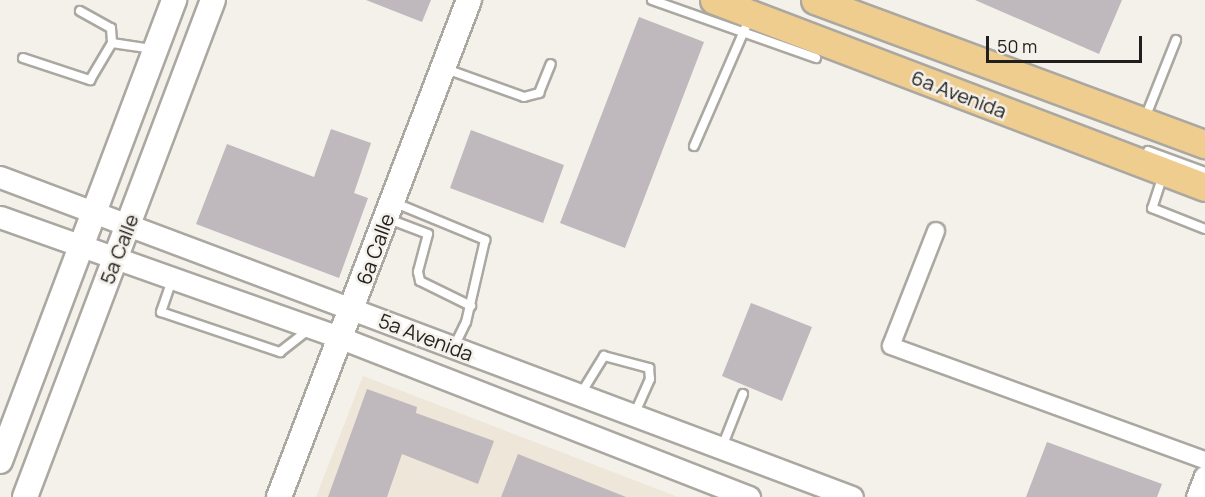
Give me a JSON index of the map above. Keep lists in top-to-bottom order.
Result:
{
  "streets": {
    "main road": ["6a Avenida", "5a Calle", "6a Calle"],
    "street": ["5a Avenida"]
  },
  "crossings": [
    ["5a Calle", "5a Avenida"],
    ["6a Calle", "5a Avenida"]
  ],
  "scale_bar": "50 m"
}
